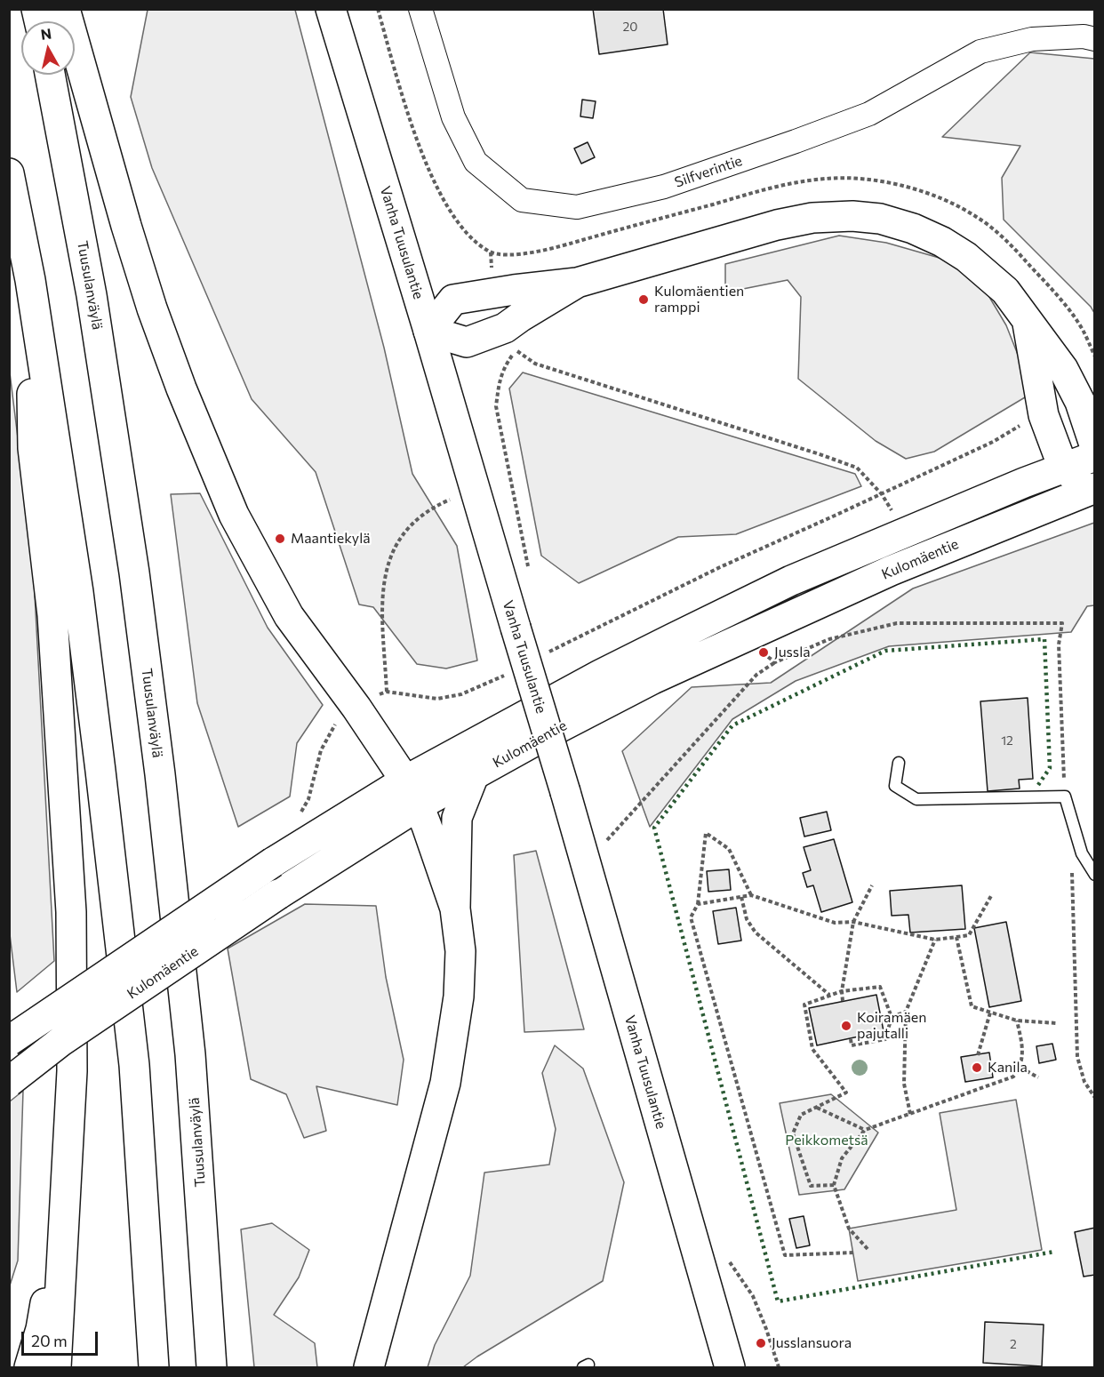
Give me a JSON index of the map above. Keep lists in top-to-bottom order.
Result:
{
  "streets": {
    "main road": ["Vanha Tuusulantie", "Tuusulanväylä", "Kulomäentie"],
    "street": ["Silfverintie"]
  },
  "parks": ["Peikkometsä"],
  "places": [
    "Kulomäentien ramppi",
    "Maantiekylä",
    "Jussla",
    "Koiramäen pajutalli",
    "Kanila",
    "Jusslansuora"
  ],
  "house_numbers": ["20", "12", "2"],
  "scale_bar": "20 m",
  "north": "top"
}
